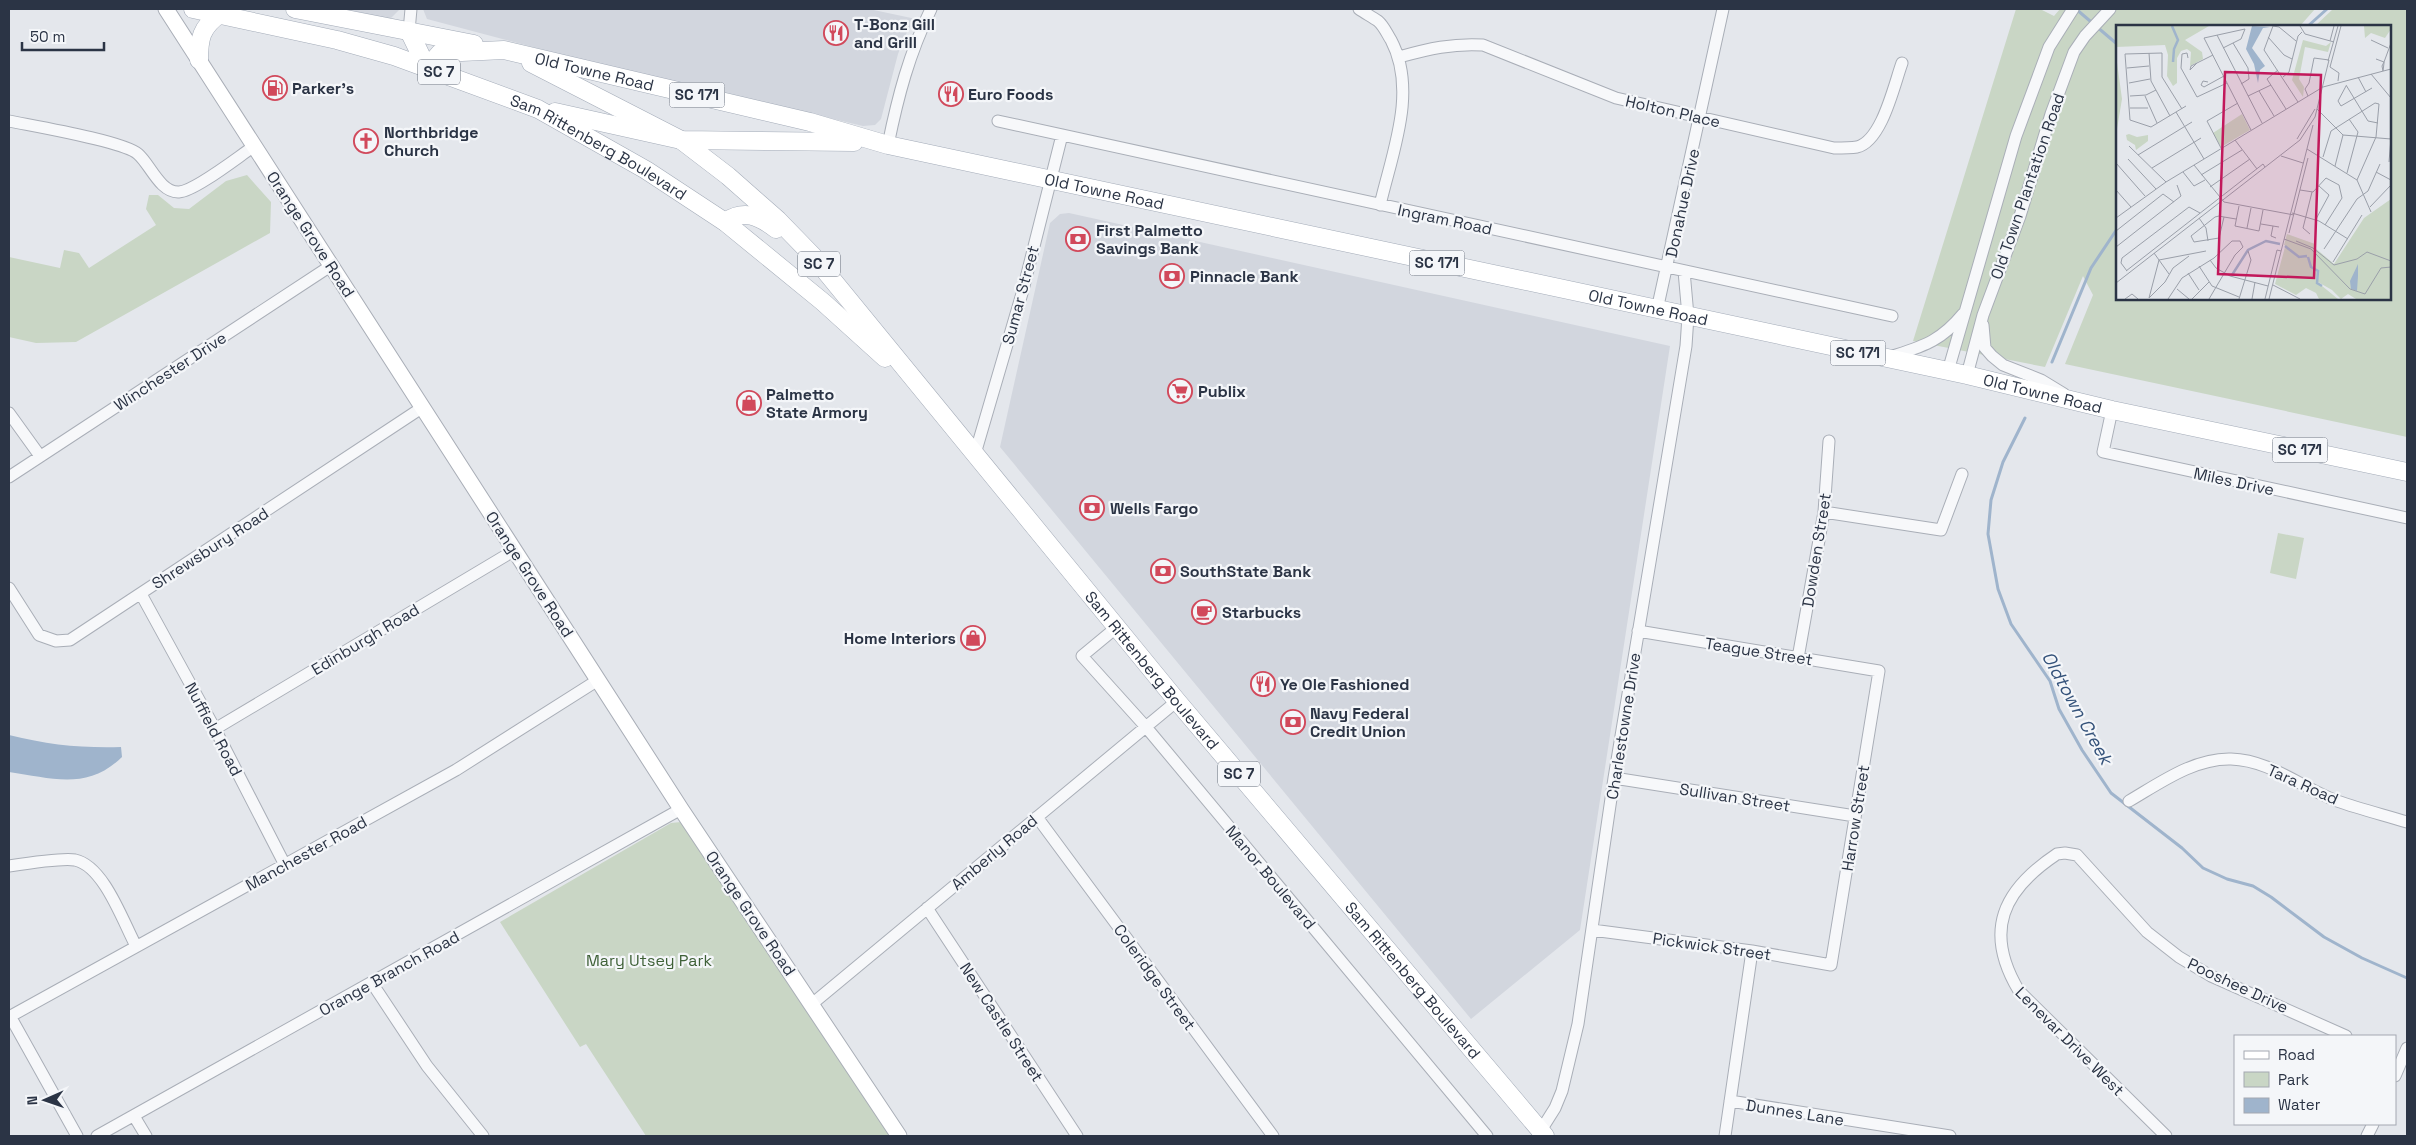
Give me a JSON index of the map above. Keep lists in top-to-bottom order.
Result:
{
  "streets": {
    "main road": [
      "Old Towne Road",
      "SC 7",
      "SC 171",
      "Sam Rittenberg Boulevard"
    ],
    "street": [
      "Holton Place",
      "Old Town Plantation Road",
      "Donahue Drive",
      "Ingram Road",
      "Orange Grove Road",
      "Sumar Street",
      "Winchester Drive",
      "Miles Drive",
      "Shrewsbury Road",
      "Dowden Street",
      "Edinburgh Road",
      "Teague Street",
      "Charlestowne Drive",
      "Nuffield Road",
      "Tara Road",
      "Sullivan Street",
      "Harrow Street",
      "Amberly Road",
      "Manchester Road",
      "Manor Boulevard",
      "Pickwick Street",
      "Orange Branch Road",
      "Coleridge Street",
      "Pooshee Drive",
      "New Castle Street",
      "Lenevar Drive West",
      "Dunnes Lane"
    ]
  },
  "crossings": [
    ["Old Towne Road", "Sam Rittenberg Boulevard"],
    ["Old Towne Road", "Old Town Plantation Road"],
    ["Old Towne Road", "Donahue Drive"],
    ["Old Towne Road", "Sumar Street"],
    ["Old Towne Road", "Miles Drive"],
    ["Old Towne Road", "Charlestowne Drive"],
    ["Holton Place", "Donahue Drive"],
    ["Sam Rittenberg Boulevard", "Sumar Street"],
    ["Sam Rittenberg Boulevard", "Charlestowne Drive"],
    ["Sam Rittenberg Boulevard", "Amberly Road"],
    ["Sam Rittenberg Boulevard", "Manor Boulevard"],
    ["Donahue Drive", "Ingram Road"],
    ["Ingram Road", "Sumar Street"],
    ["Ingram Road", "Charlestowne Drive"],
    ["Orange Grove Road", "Winchester Drive"],
    ["Orange Grove Road", "Shrewsbury Road"],
    ["Orange Grove Road", "Edinburgh Road"],
    ["Orange Grove Road", "Amberly Road"],
    ["Orange Grove Road", "Manchester Road"],
    ["Orange Grove Road", "Orange Branch Road"],
    ["Shrewsbury Road", "Nuffield Road"],
    ["Dowden Street", "Teague Street"],
    ["Edinburgh Road", "Nuffield Road"],
    ["Teague Street", "Charlestowne Drive"],
    ["Teague Street", "Harrow Street"],
    ["Charlestowne Drive", "Sullivan Street"],
    ["Charlestowne Drive", "Pickwick Street"],
    ["Nuffield Road", "Manchester Road"],
    ["Sullivan Street", "Harrow Street"],
    ["Harrow Street", "Pickwick Street"],
    ["Amberly Road", "Manor Boulevard"],
    ["Amberly Road", "Coleridge Street"],
    ["Amberly Road", "New Castle Street"],
    ["Pooshee Drive", "Lenevar Drive West"]
  ],
  "water": ["Oldtown Creek"],
  "parks": ["Mary Utsey Park"],
  "places": {
    "restaurant": ["T-Bonz Gill and Grill", "Euro Foods", "Ye Ole Fashioned"],
    "fuel station": ["Parker's"],
    "church": ["Northbridge Church"],
    "bank": [
      "First Palmetto Savings Bank",
      "Pinnacle Bank",
      "Wells Fargo",
      "SouthState Bank",
      "Navy Federal Credit Union"
    ],
    "supermarket": ["Publix"],
    "shop": ["Palmetto State Armory", "Home Interiors"],
    "cafe": ["Starbucks"]
  },
  "legend": ["Road", "Park", "Water"],
  "scale_bar": "50 m",
  "north": "left"
}
